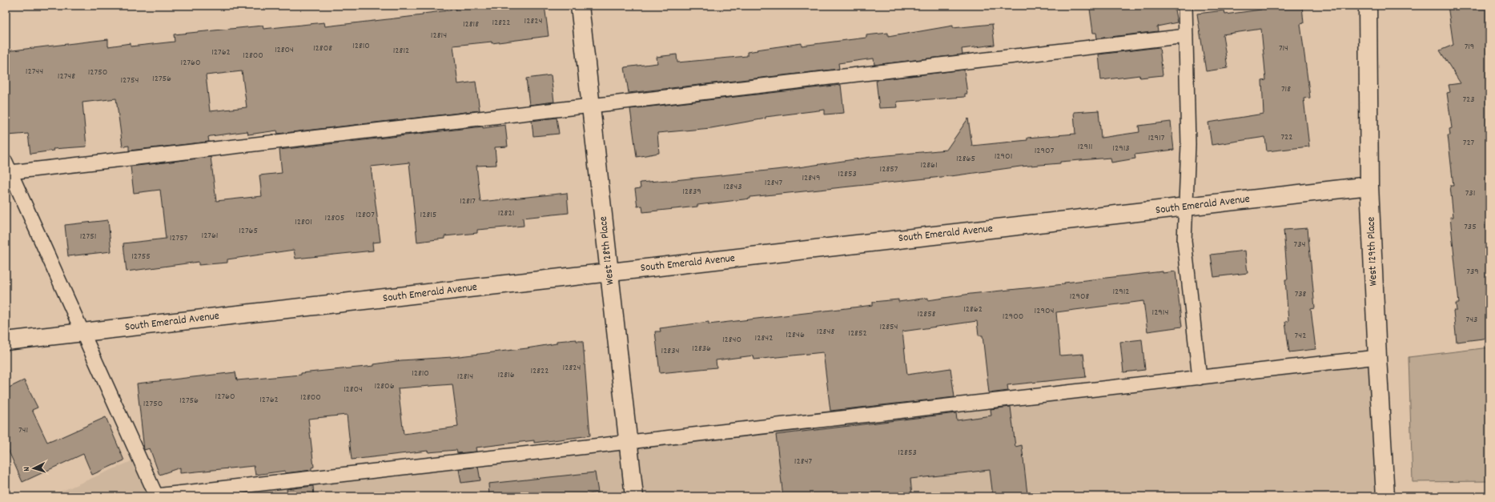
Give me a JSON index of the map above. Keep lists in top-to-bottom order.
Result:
{
  "streets": {
    "street": ["South Emerald Avenue", "West 128th Place", "West 129th Place"]
  },
  "crossings": [
    ["South Emerald Avenue", "West 128th Place"],
    ["South Emerald Avenue", "West 129th Place"]
  ],
  "house_numbers": [
    "12824",
    "12822",
    "12818",
    "12814",
    "12810",
    "719",
    "12808",
    "714",
    "12804",
    "12812",
    "12762",
    "12800",
    "12760",
    "12744",
    "12750",
    "12748",
    "12756",
    "12754",
    "718",
    "723",
    "722",
    "12917",
    "727",
    "12911",
    "12913",
    "12907",
    "12901",
    "12865",
    "12861",
    "12857",
    "12853",
    "12849",
    "12847",
    "12843",
    "12839",
    "731",
    "12817",
    "12821",
    "12807",
    "12815",
    "12805",
    "12801",
    "735",
    "12765",
    "12761",
    "12751",
    "12757",
    "734",
    "12755",
    "739",
    "12912",
    "738",
    "12908",
    "12862",
    "12904",
    "12914",
    "12858",
    "12900",
    "743",
    "12854",
    "12848",
    "12852",
    "12846",
    "742",
    "12842",
    "12840",
    "12836",
    "12834",
    "12824",
    "12822",
    "12810",
    "12816",
    "12814",
    "12806",
    "12804",
    "12760",
    "12800",
    "12762",
    "12756",
    "12750",
    "741",
    "12853",
    "12847"
  ],
  "north": "left"
}
